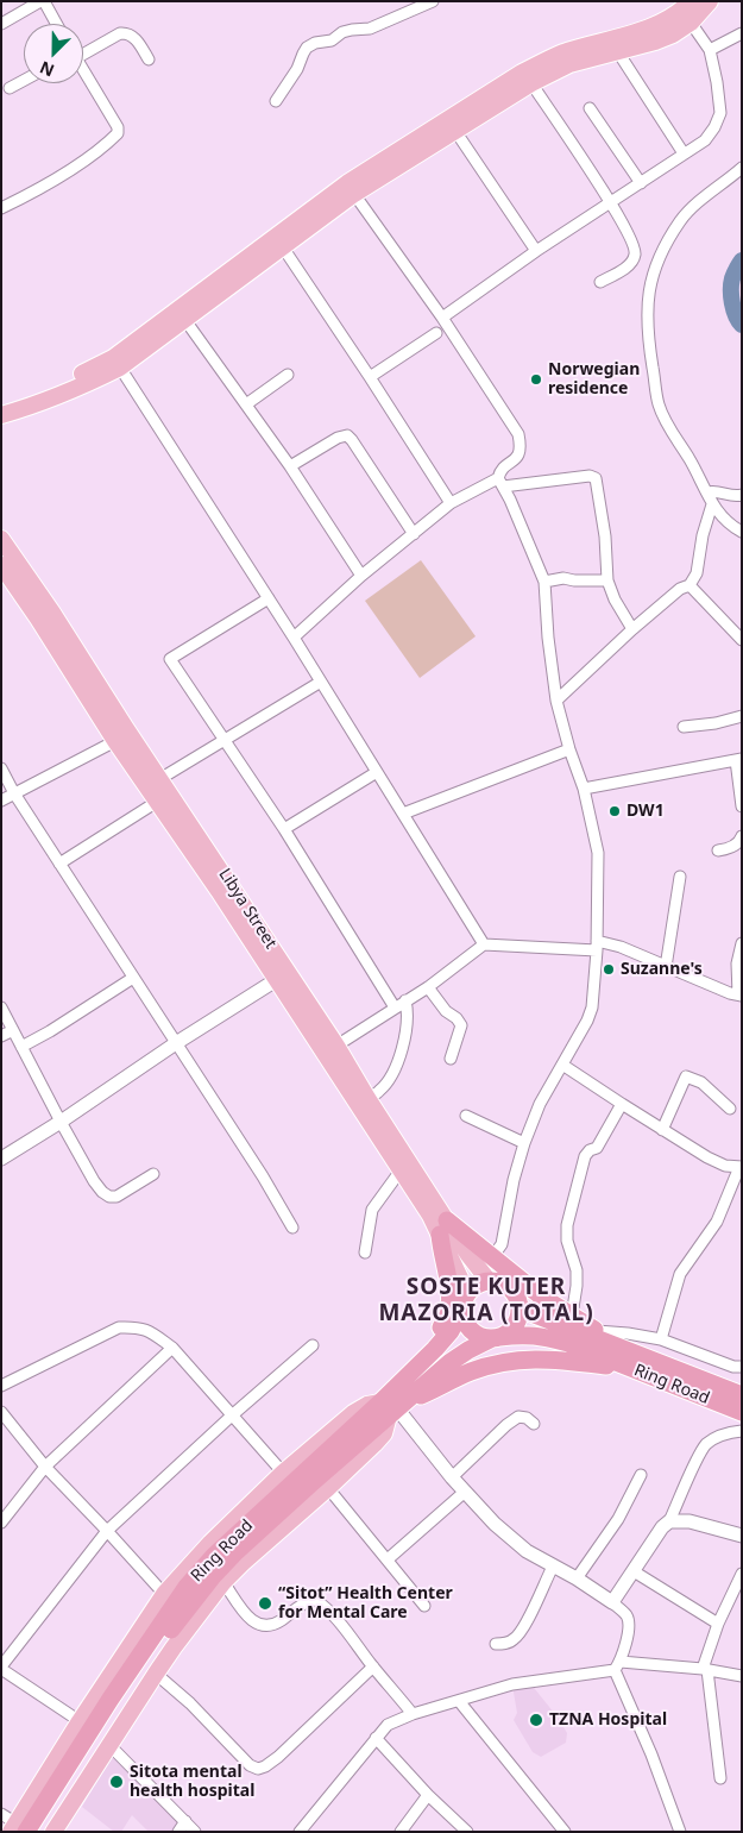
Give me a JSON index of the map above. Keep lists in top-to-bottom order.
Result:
{
  "streets": {
    "highway": ["Ring Road"],
    "main road": ["Libya Street"]
  },
  "crossings": [
    ["Libya Street", "Ring Road"]
  ],
  "districts": ["SOSTE KUTER MAZORIA (TOTAL)"],
  "places": [
    "Norwegian residence",
    "DW1",
    "Suzanne's",
    "“Sitot” Health Center for Mental Care",
    "TZNA Hospital",
    "Sitota mental health hospital"
  ],
  "north": "bottom left"
}
